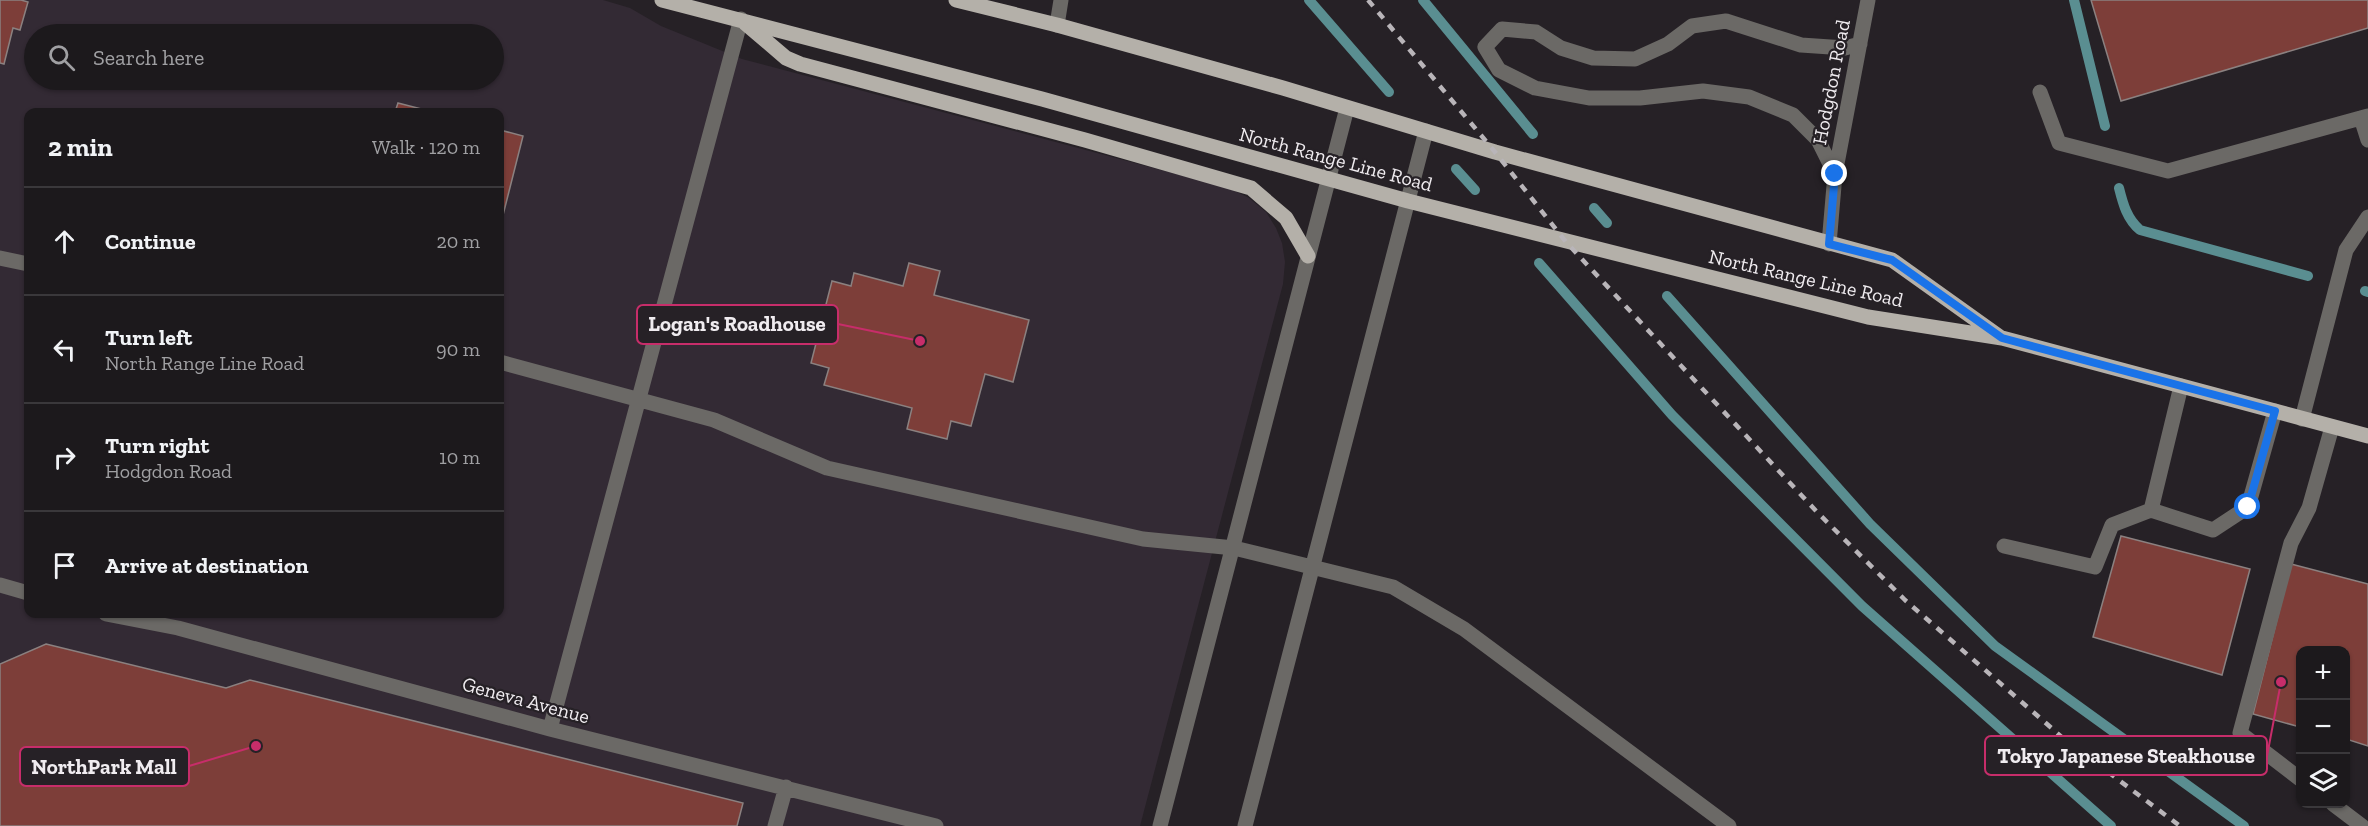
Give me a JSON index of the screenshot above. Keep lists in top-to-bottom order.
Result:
{
  "streets": {
    "main road": ["North Range Line Road"],
    "street": ["Hodgdon Road", "Geneva Avenue"]
  },
  "crossings": [
    ["Hodgdon Road", "North Range Line Road"]
  ],
  "places": ["Logan's Roadhouse", "Tokyo Japanese Steakhouse", "NorthPark Mall"],
  "page": {
    "search": "Search here",
    "heading": ["2 min", "Walk · 120 m"],
    "list": [
      ["Continue", "20 m"],
      ["Turn left", "North Range Line Road", "90 m"],
      ["Turn right", "Hodgdon Road", "10 m"],
      "Arrive at destination"
    ],
    "map_buttons": ["+", "−"]
  }
}
